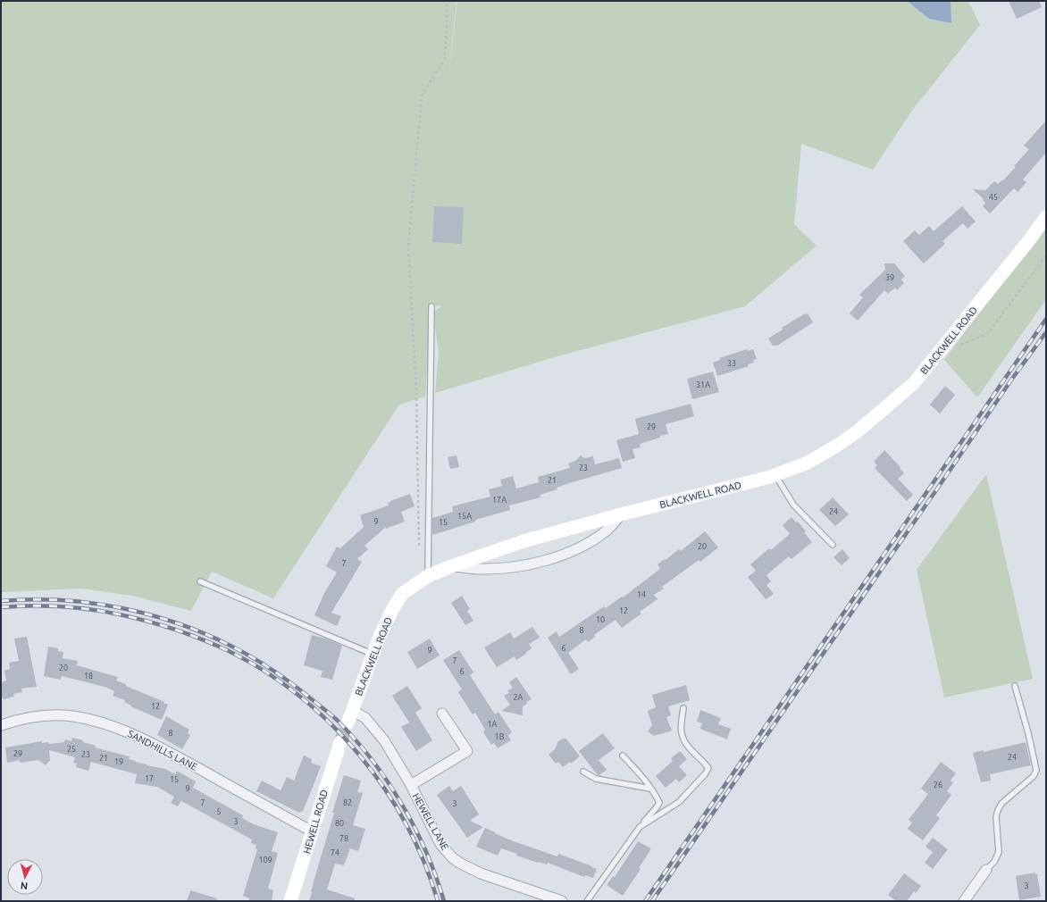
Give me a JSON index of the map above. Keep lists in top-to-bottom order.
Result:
{
  "streets": {
    "street": [
      "BLACKWELL ROAD",
      "SANDHILLS LANE",
      "HEWELL ROAD",
      "HEWELL LANE"
    ]
  },
  "crossings": [
    ["BLACKWELL ROAD", "HEWELL LANE"],
    ["SANDHILLS LANE", "HEWELL ROAD"]
  ],
  "house_numbers": [
    "45",
    "39",
    "33",
    "31A",
    "29",
    "23",
    "21",
    "17A",
    "24",
    "15A",
    "9",
    "15",
    "20",
    "7",
    "14",
    "12",
    "10",
    "8",
    "6",
    "9",
    "7",
    "20",
    "6",
    "18",
    "2A",
    "12",
    "1A",
    "8",
    "1B",
    "25",
    "29",
    "23",
    "24",
    "21",
    "19",
    "17",
    "15",
    "26",
    "9",
    "7",
    "82",
    "3",
    "5",
    "3",
    "80",
    "78",
    "74",
    "109",
    "3"
  ],
  "north": "bottom"
}
